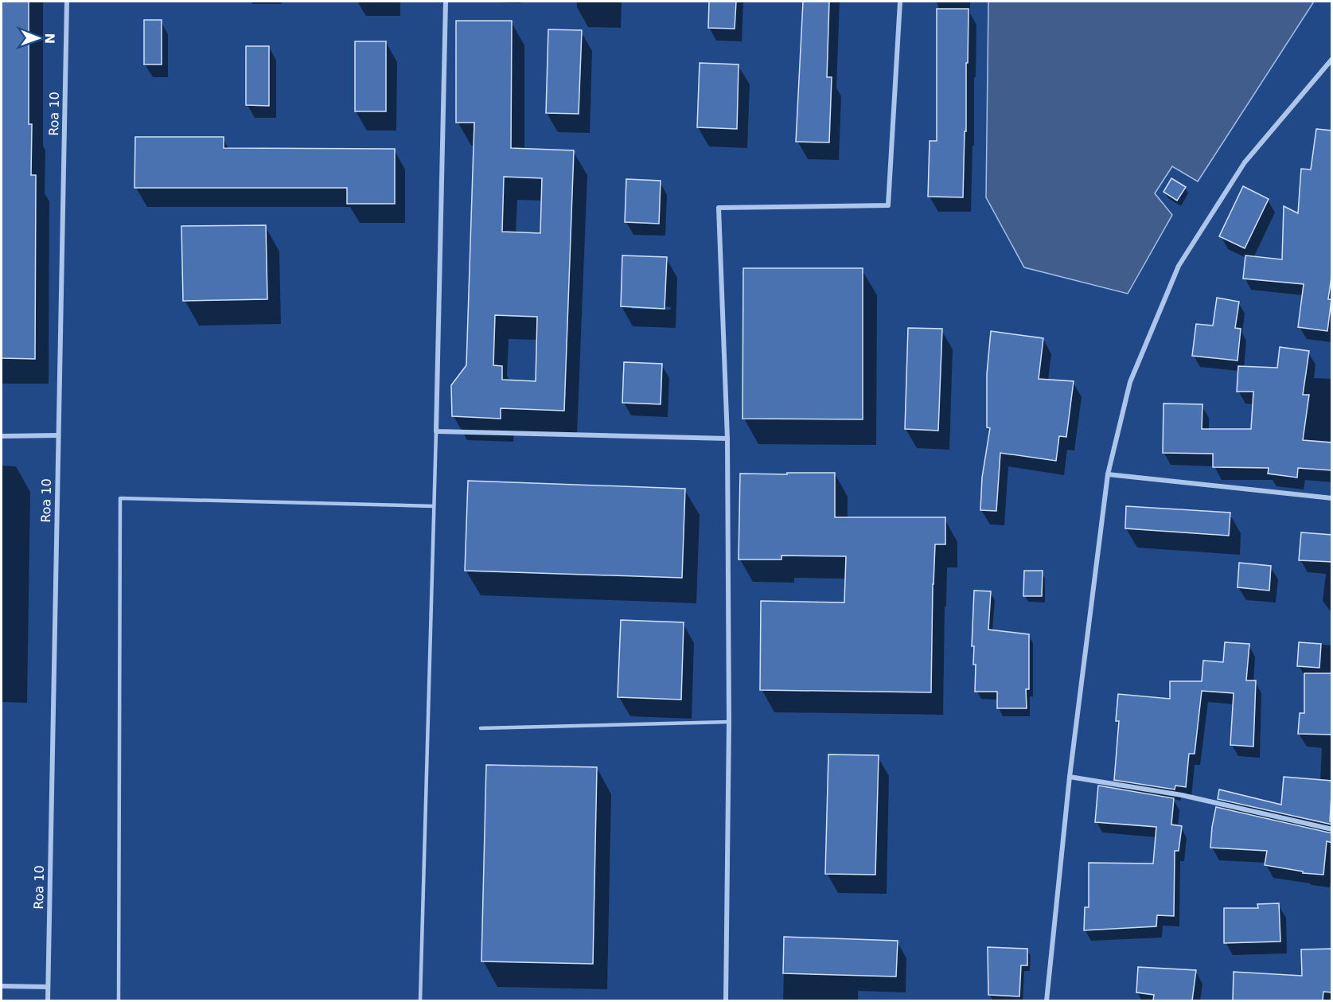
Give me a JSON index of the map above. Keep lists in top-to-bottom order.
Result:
{
  "streets": {
    "street": ["Roa 10"]
  },
  "north": "right"
}
